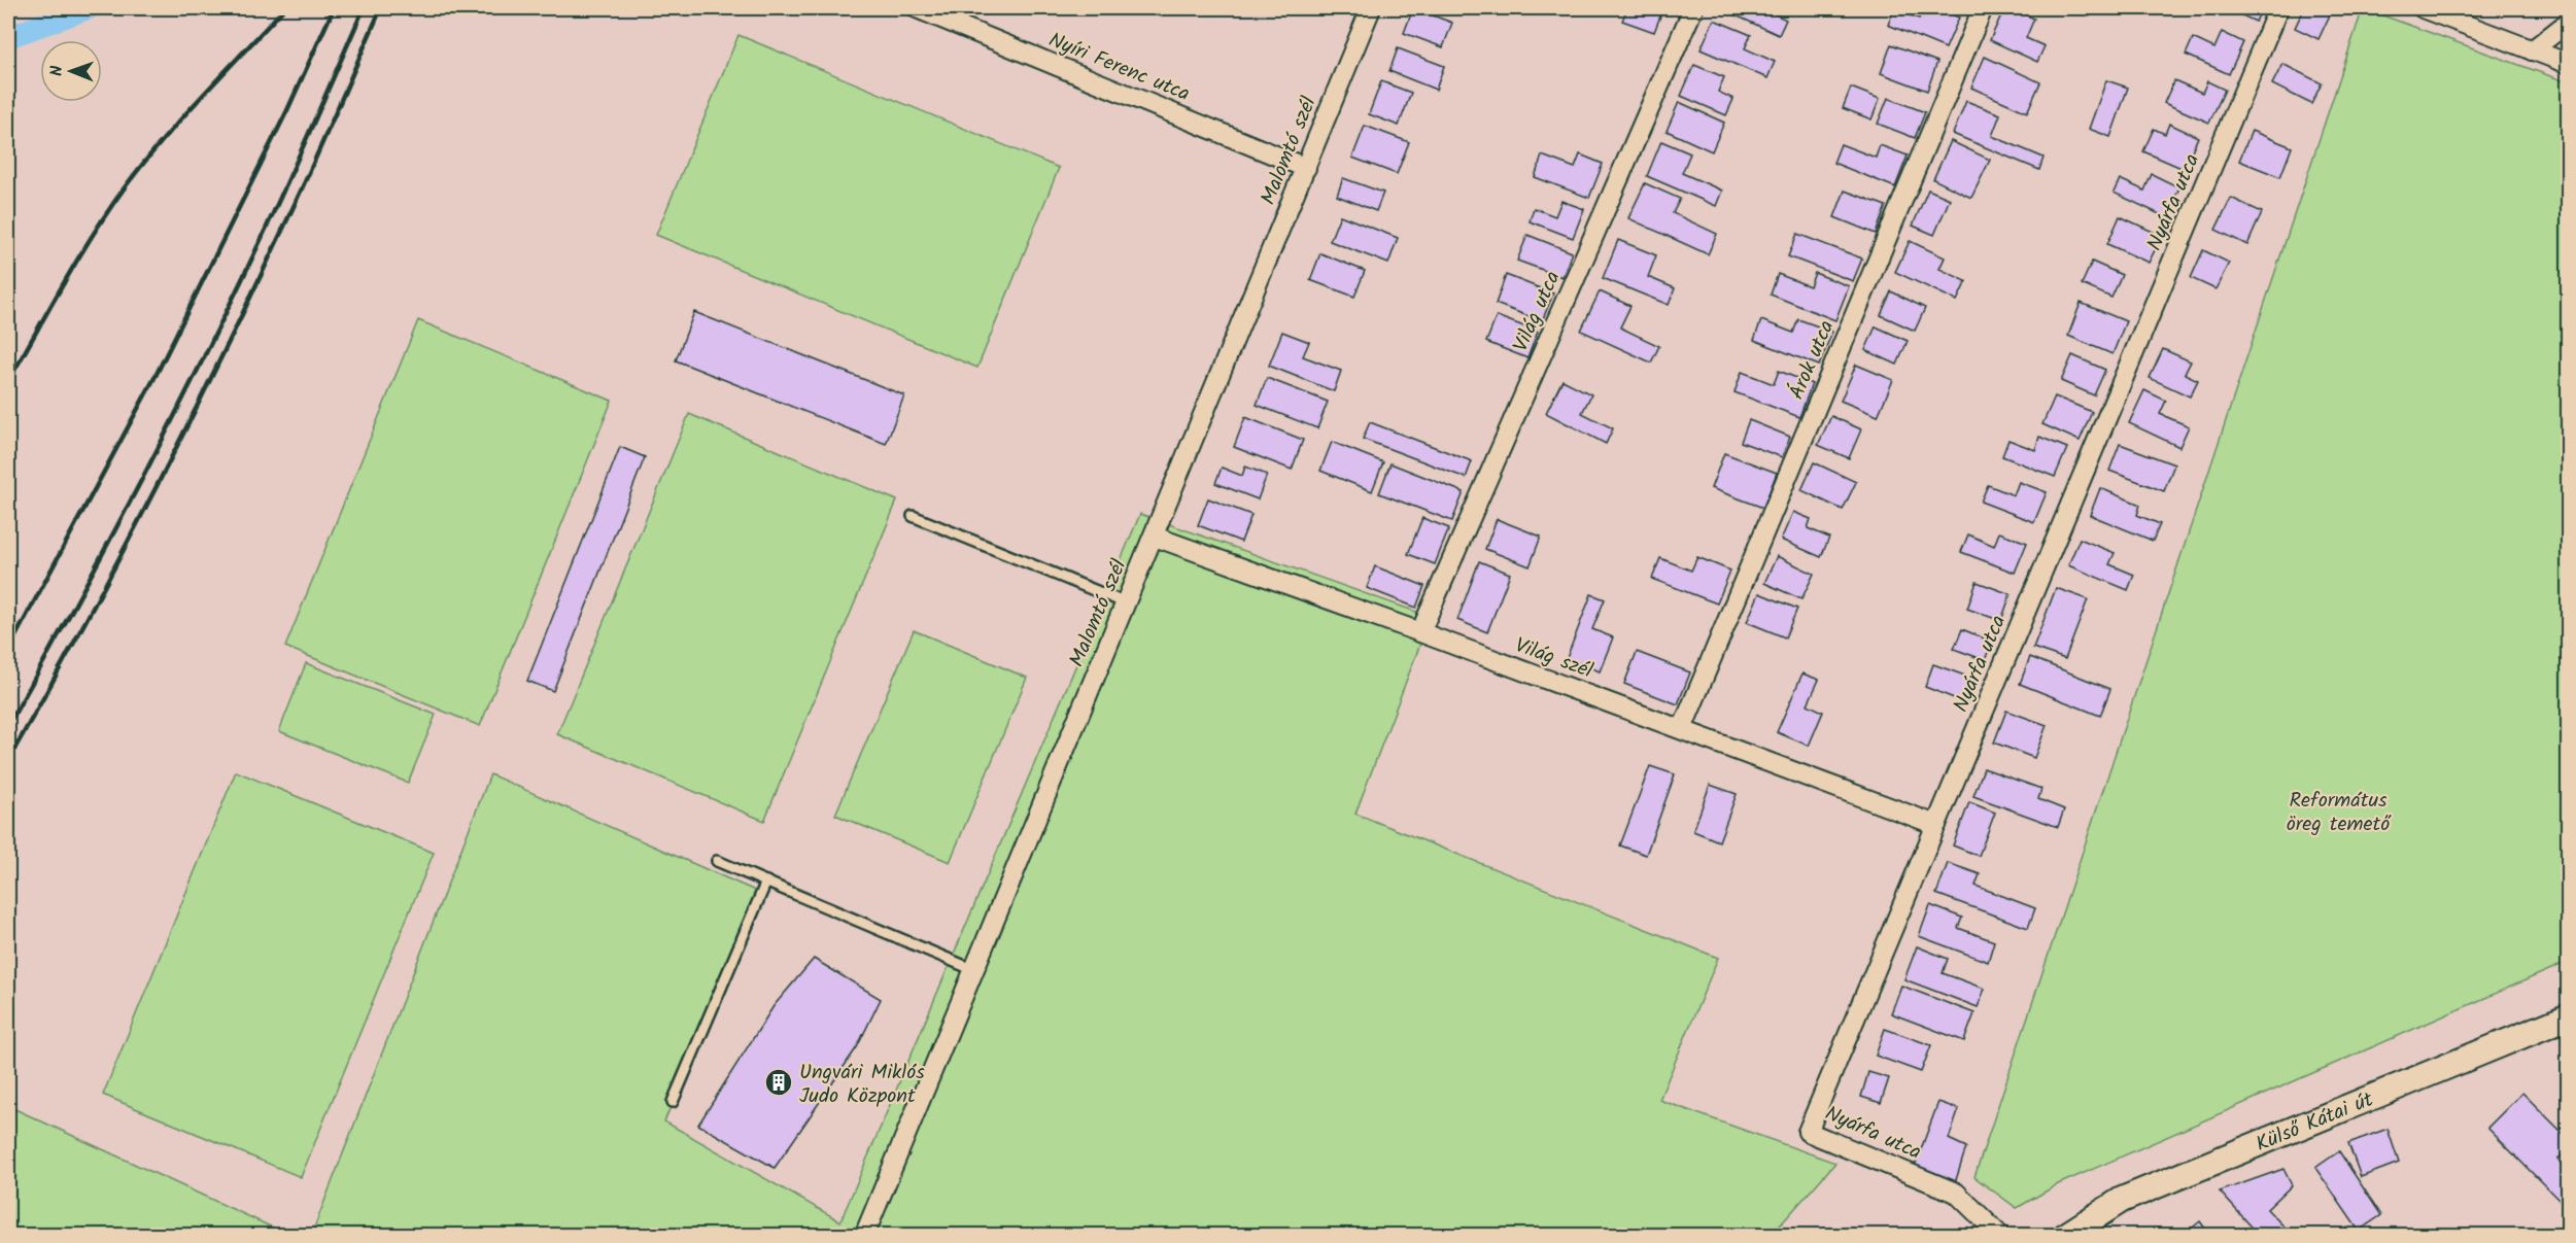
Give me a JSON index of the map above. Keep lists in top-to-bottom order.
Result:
{
  "streets": {
    "main road": ["Külső Kátai út"],
    "street": [
      "Nyíri Ferenc utca",
      "Malomtó szél",
      "Nyárfa utca",
      "Világ utca",
      "Árok utca",
      "Világ szél"
    ]
  },
  "crossings": [
    ["Nyíri Ferenc utca", "Malomtó szél"],
    ["Malomtó szél", "Világ szél"],
    ["Nyárfa utca", "Világ szél"],
    ["Világ utca", "Világ szél"],
    ["Árok utca", "Világ szél"]
  ],
  "parks": ["Református öreg temető"],
  "places": {
    "building": ["Ungvári Miklós Judo Központ"]
  },
  "north": "left"
}
